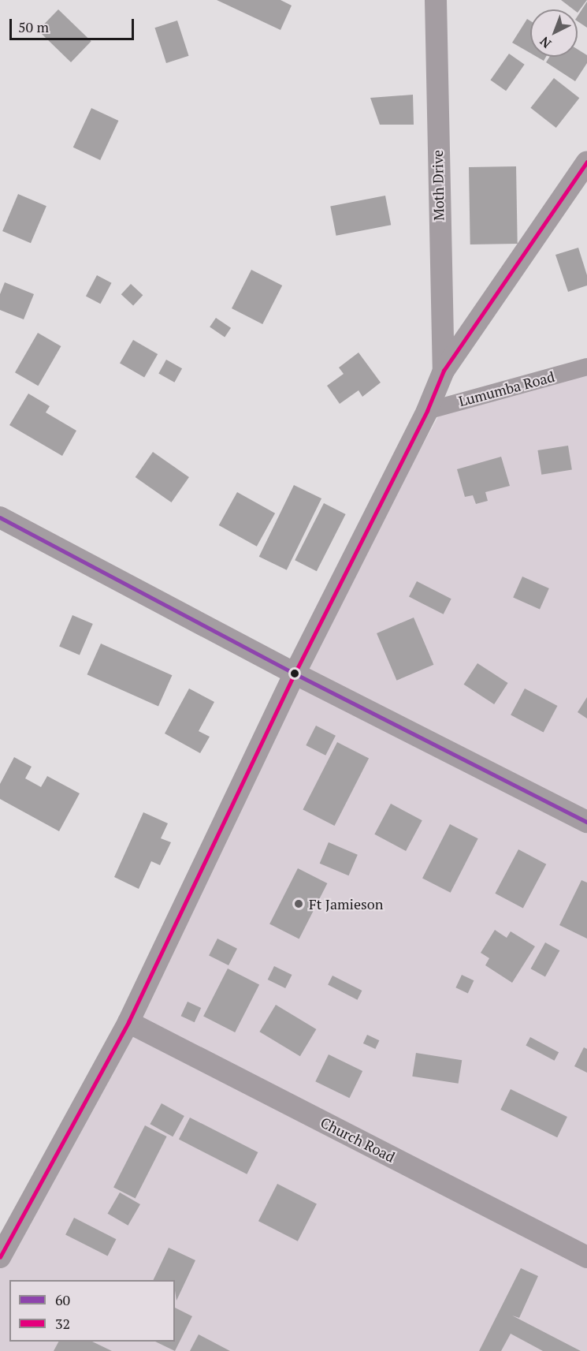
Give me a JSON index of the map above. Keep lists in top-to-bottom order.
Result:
{
  "streets": {
    "street": ["Moth Drive", "Lumumba Road", "Church Road"]
  },
  "places": ["Ft Jamieson"],
  "lines": ["transit line 32", "transit line 60"],
  "legend": ["60", "32"],
  "scale_bar": "50 m",
  "north": "bottom left"
}
